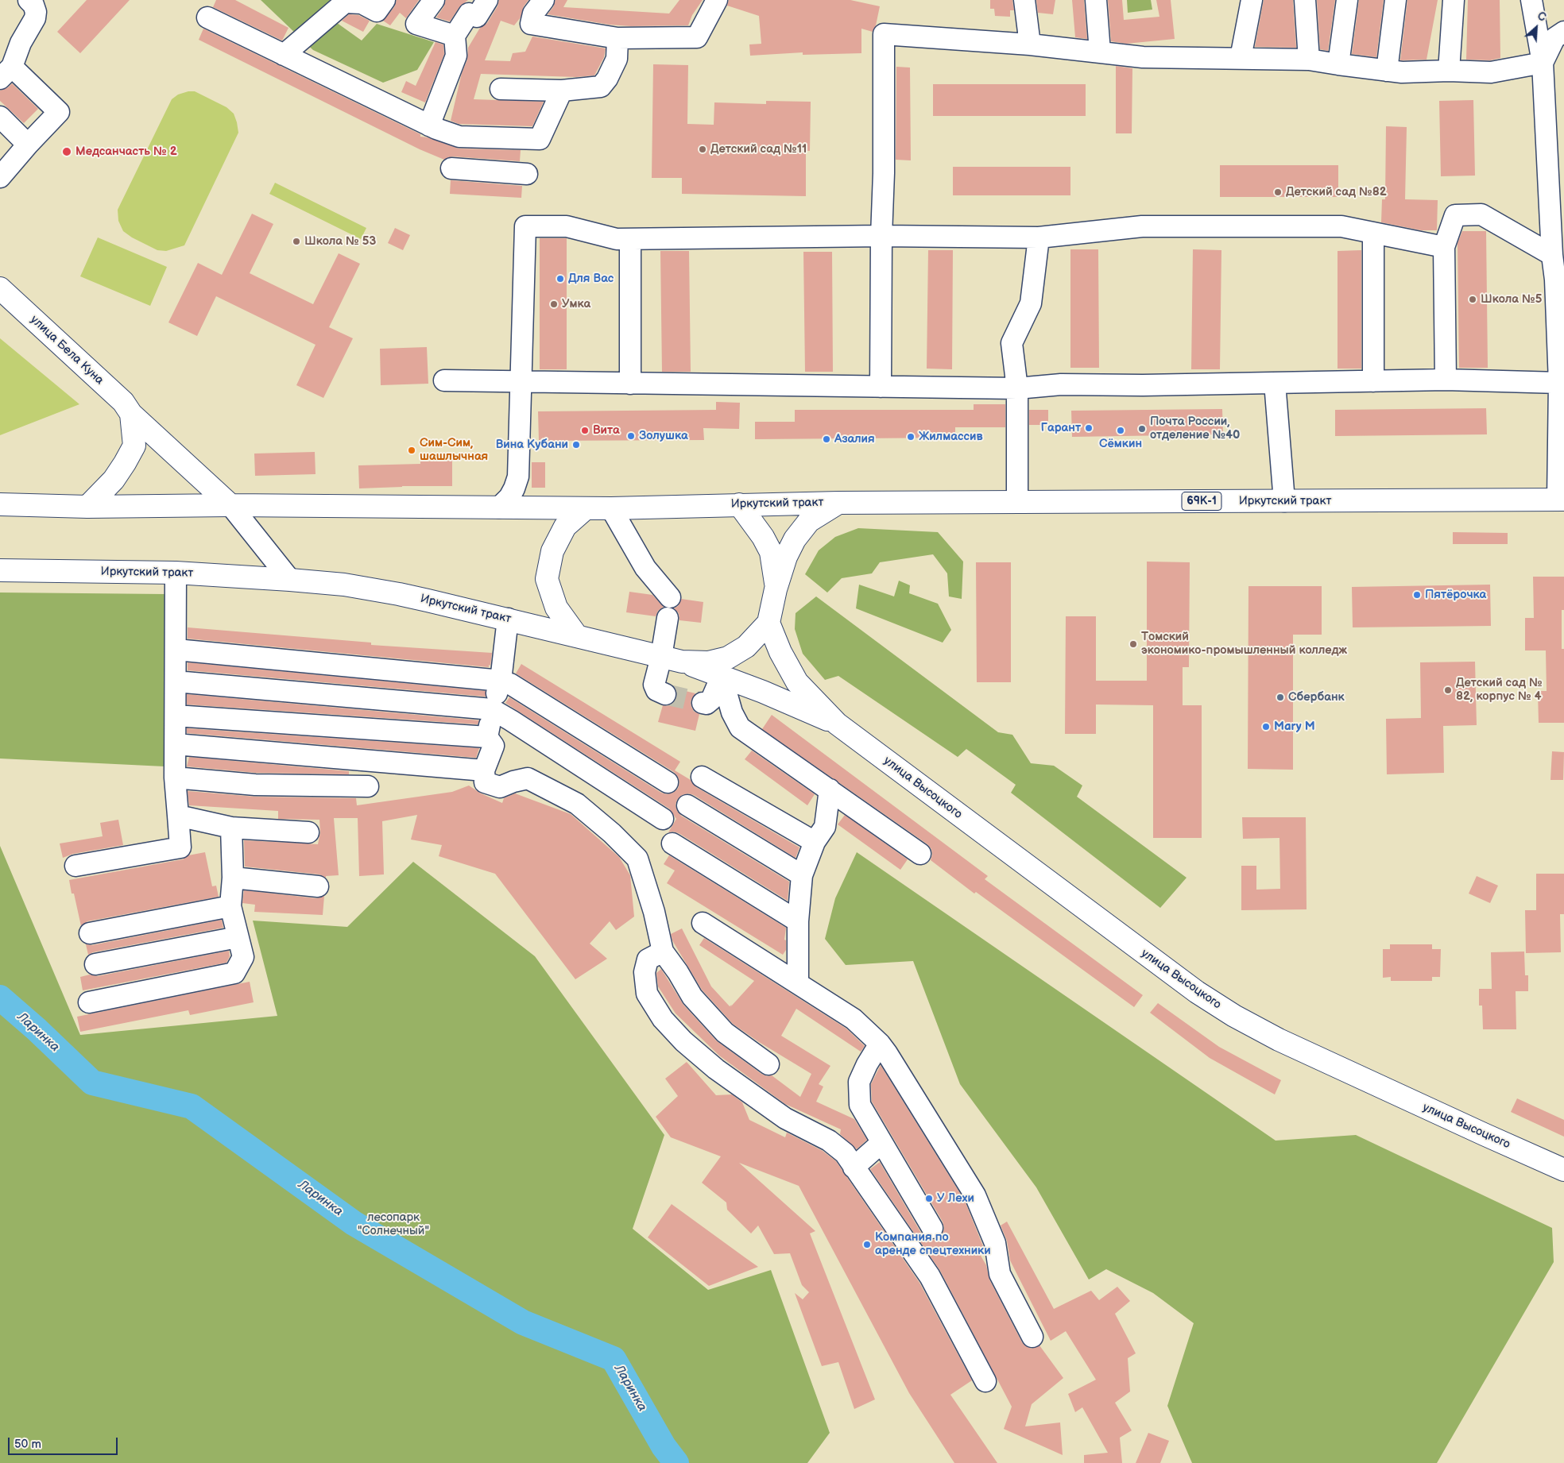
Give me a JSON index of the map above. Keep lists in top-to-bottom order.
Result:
{
  "streets": {
    "main road": [
      "улица Бела Куна",
      "69К-1",
      "Иркутский тракт",
      "улица Высоцкого"
    ]
  },
  "crossings": [
    ["улица Бела Куна", "Иркутский тракт"],
    ["Иркутский тракт", "улица Высоцкого"]
  ],
  "water": ["Ларинка"],
  "parks": ["лесопарк \"Солнечный\""],
  "places": [
    "Детский сад №11",
    "Медсанчасть № 2",
    "Детский сад №82",
    "Школа № 53",
    "Для Вас",
    "Школа №5",
    "Умка",
    "Гарант",
    "Почта России, отделение №40",
    "Вита",
    "Сёмкин",
    "Золушка",
    "Жилмассив",
    "Азалия",
    "Вина Кубани",
    "Сим-Сим, шашлычная",
    "Пятёрочка",
    "Томский экономико-промышленный колледж",
    "Детский сад № 82, корпус № 4",
    "Сбербанк",
    "Mary M",
    "У Лехи",
    "Компания по аренде спецтехники"
  ],
  "scale_bar": "50 m",
  "north": "top right"
}
